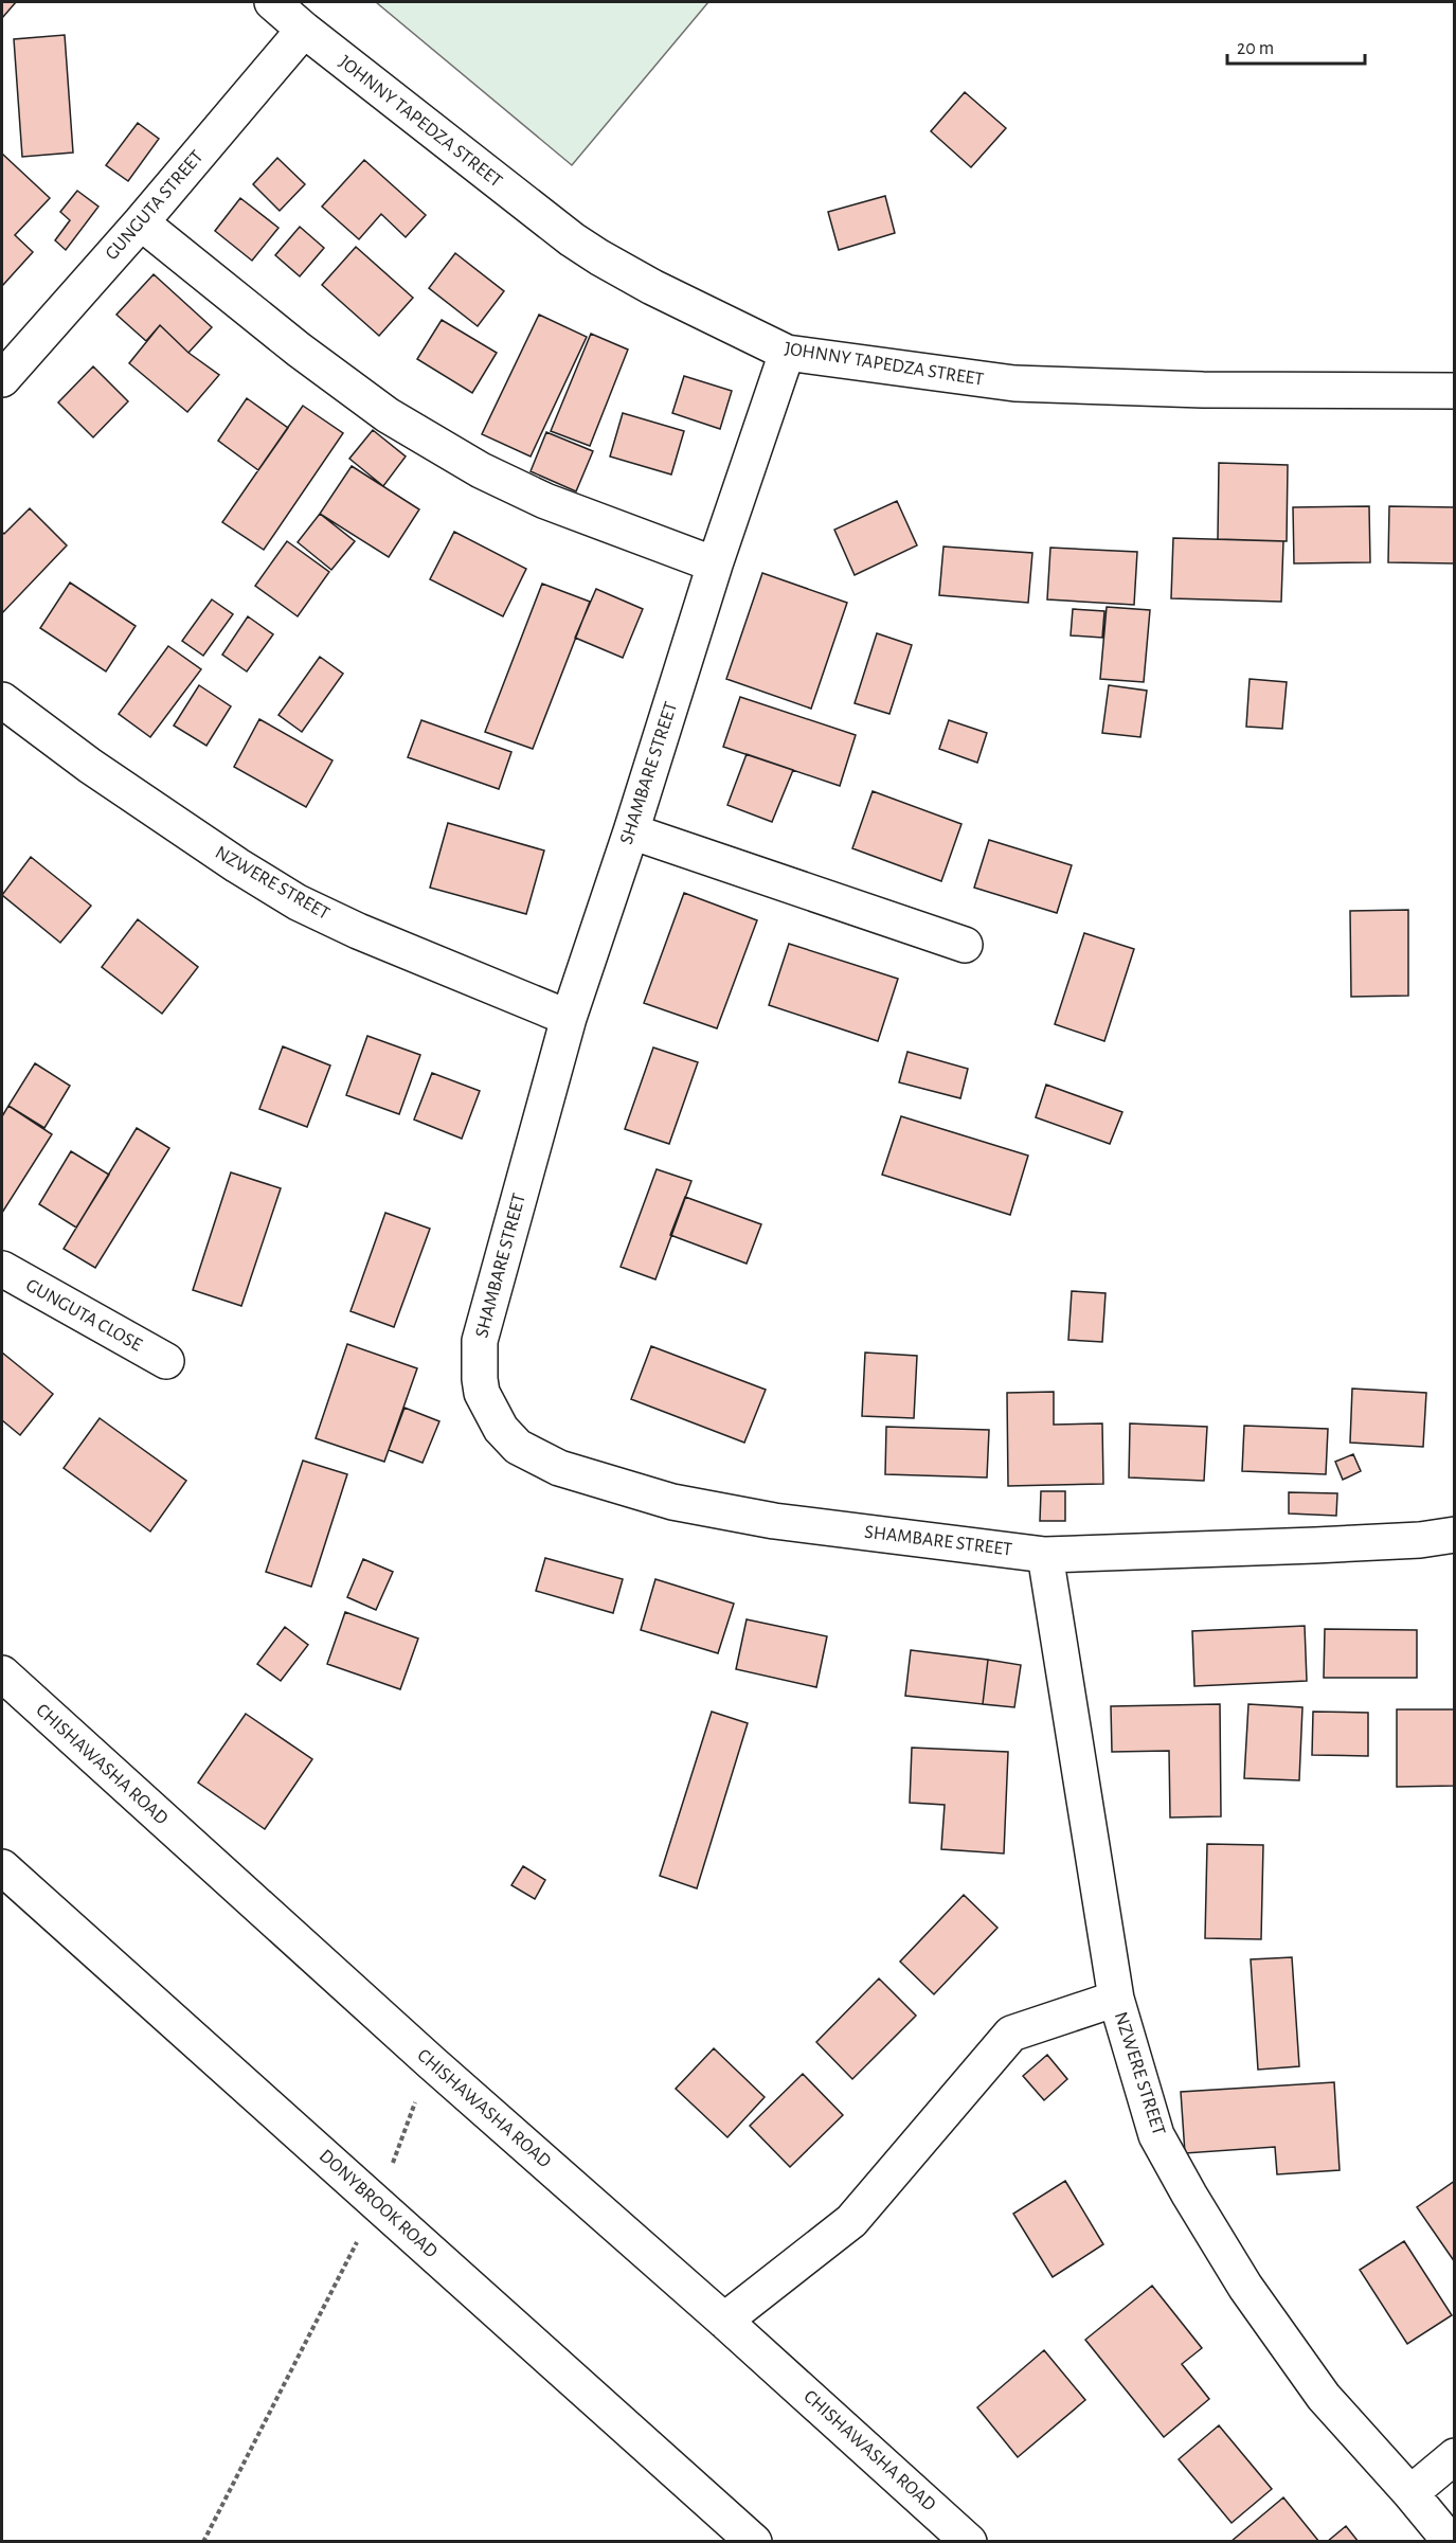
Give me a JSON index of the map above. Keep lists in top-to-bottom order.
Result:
{
  "streets": {
    "street": [
      "JOHNNY TAPEDZA STREET",
      "GUNGUTA STREET",
      "SHAMBARE STREET",
      "NZWERE STREET",
      "GUNGUTA CLOSE",
      "CHISHAWASHA ROAD",
      "DONYBROOK ROAD"
    ]
  },
  "crossings": [
    ["JOHNNY TAPEDZA STREET", "GUNGUTA STREET"],
    ["JOHNNY TAPEDZA STREET", "SHAMBARE STREET"],
    ["SHAMBARE STREET", "NZWERE STREET"]
  ],
  "scale_bar": "20 m"
}
